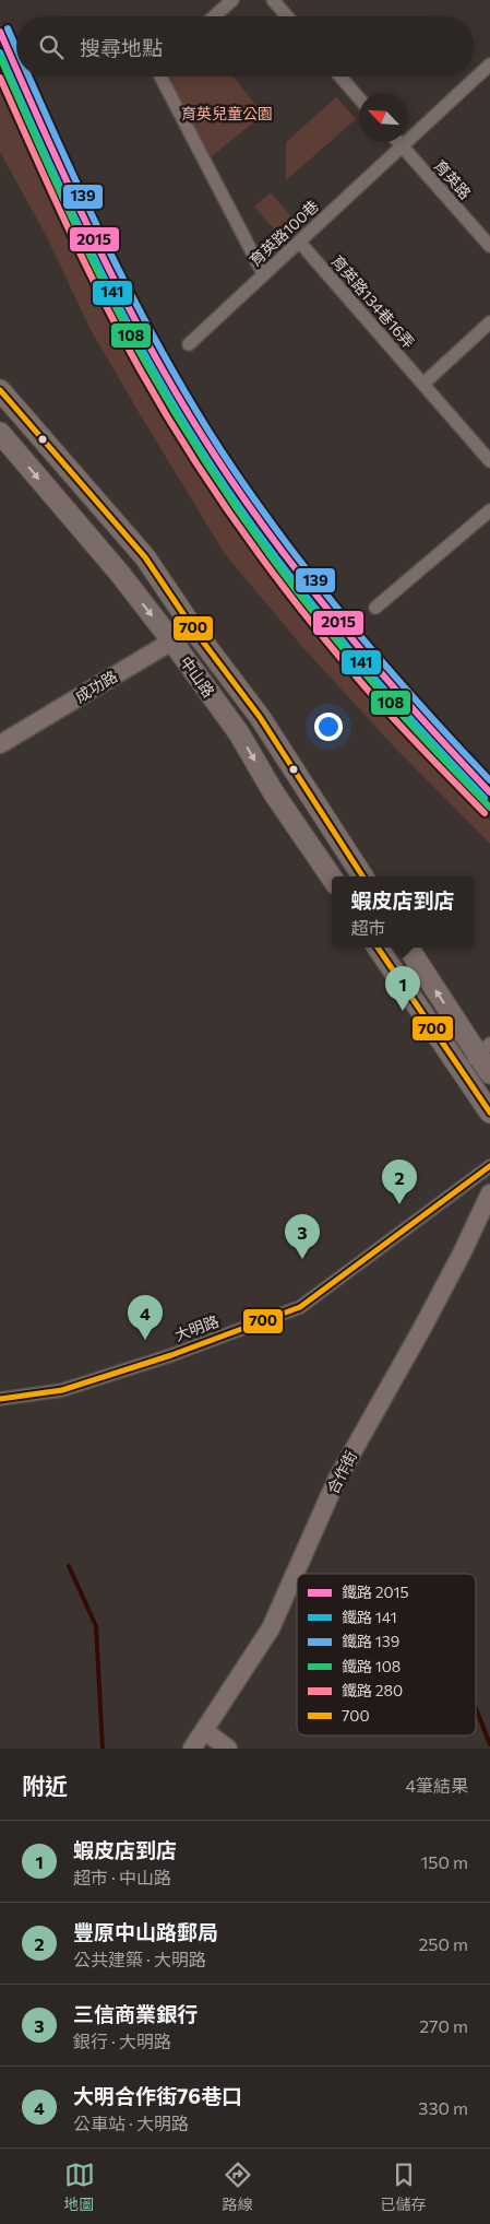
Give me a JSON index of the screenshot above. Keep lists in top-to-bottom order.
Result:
{
  "streets": {
    "main road": ["中山路"],
    "street": [
      "育英路",
      "育英路100巷",
      "育英路134巷16弄",
      "成功路",
      "大明路",
      "合作街"
    ]
  },
  "crossings": [
    ["育英路", "育英路100巷"],
    ["育英路100巷", "育英路134巷16弄"],
    ["中山路", "成功路"]
  ],
  "parks": ["育英兒童公園"],
  "lines": [
    "rail line 139",
    "rail line 2015",
    "rail line 141",
    "rail line 108",
    "rail line 280",
    "transit line 700"
  ],
  "legend": [
    "鐵路 2015",
    "鐵路 141",
    "鐵路 139",
    "鐵路 108",
    "鐵路 280",
    "700"
  ],
  "north": "top left",
  "page": {
    "search": "搜尋地點",
    "popup": ["蝦皮店到店", "超市"],
    "pins": [
      "1",
      "2",
      "3",
      "4"
    ],
    "heading": ["附近", "4筆結果"],
    "list": [
      {
        "mark": "1",
        "name": "蝦皮店到店",
        "note": "超市 · 中山路",
        "value": "150 m"
      },
      {
        "mark": "2",
        "name": "豐原中山路郵局",
        "note": "公共建築 · 大明路",
        "value": "250 m"
      },
      {
        "mark": "3",
        "name": "三信商業銀行",
        "note": "銀行 · 大明路",
        "value": "270 m"
      },
      {
        "mark": "4",
        "name": "大明合作街76巷口",
        "note": "公車站 · 大明路",
        "value": "330 m"
      }
    ],
    "nav": ["地圖", "路線", "已儲存"]
  }
}
